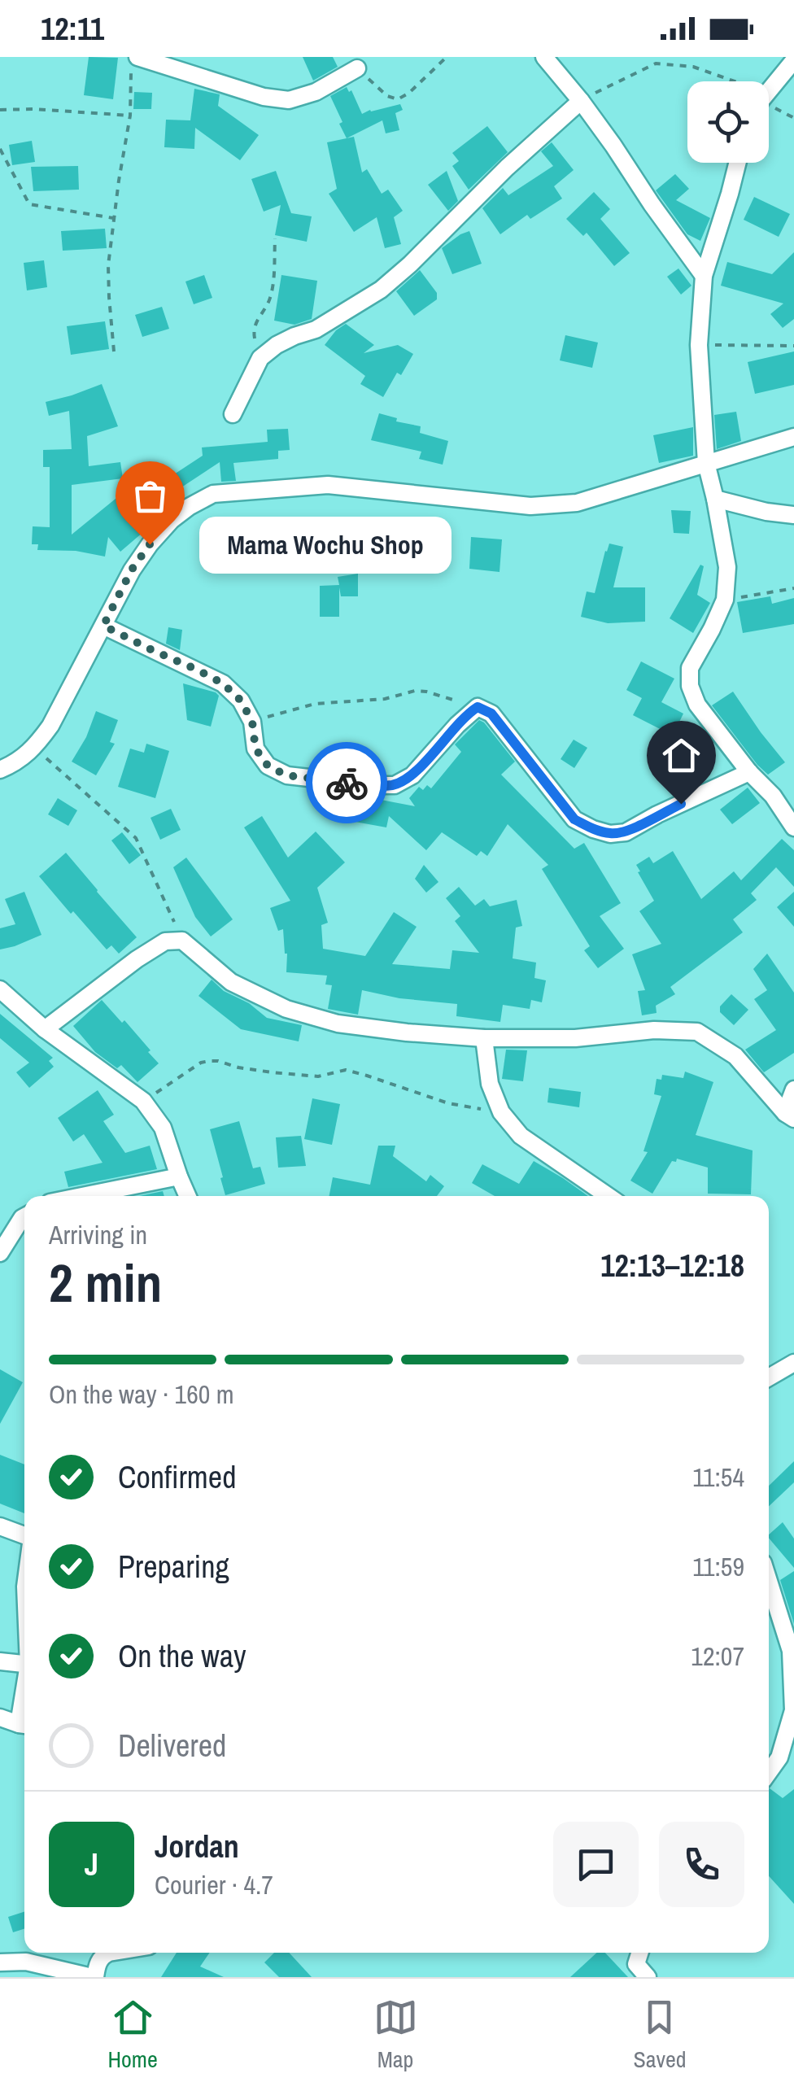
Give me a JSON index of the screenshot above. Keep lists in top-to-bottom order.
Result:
{
  "places": ["Mama Wochu Shop"],
  "page": {
    "status": "12:11",
    "bubble": "Mama Wochu Shop",
    "heading": ["2 min", "Arriving in", "12:13–12:18"],
    "panel": ["Jordan", "Courier · 4.7"],
    "bar": "On the way · 160 m",
    "list": [
      ["Confirmed", "11:54"],
      ["Preparing", "11:59"],
      ["On the way", "12:07"],
      "Delivered"
    ],
    "round": "J",
    "tabs": ["Home", "Map", "Saved"]
  }
}
